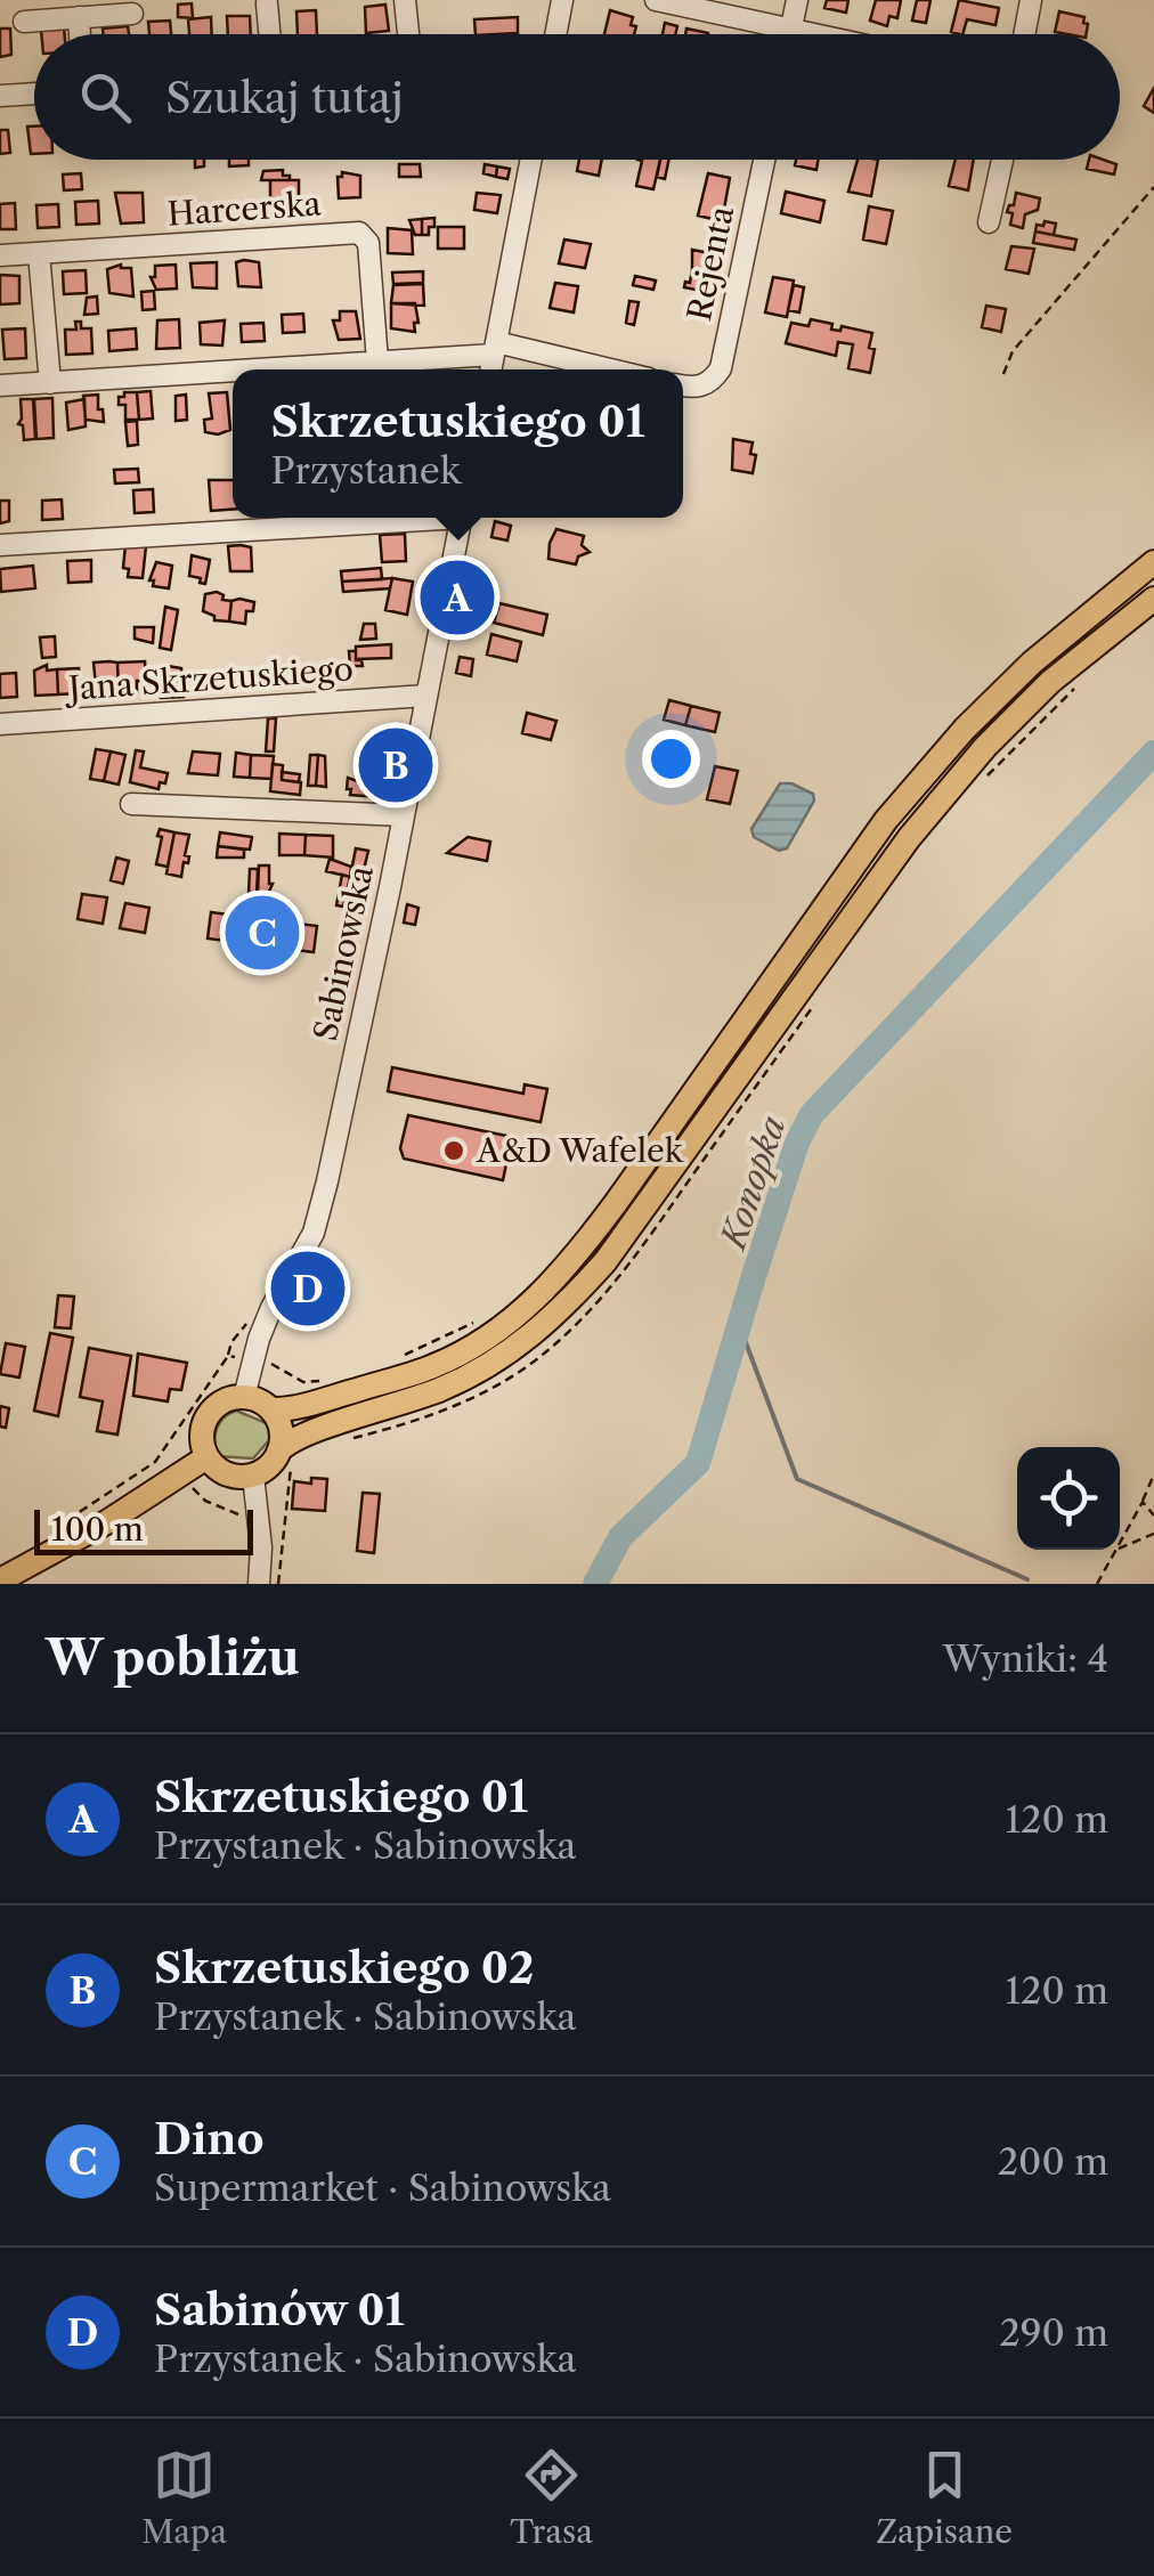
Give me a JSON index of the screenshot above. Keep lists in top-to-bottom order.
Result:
{
  "streets": {
    "street": [
      "Harcerska",
      "Rejenta",
      "Jana Skrzetuskiego",
      "Sabinowska"
    ]
  },
  "crossings": [
    ["Jana Skrzetuskiego", "Sabinowska"]
  ],
  "water": ["Konopka"],
  "places": ["A&D Wafelek"],
  "scale_bar": "100 m",
  "page": {
    "search": "Szukaj tutaj",
    "popup": ["Skrzetuskiego 01", "Przystanek"],
    "pins": [
      "A",
      "B",
      "C",
      "D"
    ],
    "scale": "100 m",
    "heading": ["W pobliżu", "Wyniki: 4"],
    "list": [
      {
        "mark": "A",
        "name": "Skrzetuskiego 01",
        "note": "Przystanek · Sabinowska",
        "value": "120 m"
      },
      {
        "mark": "B",
        "name": "Skrzetuskiego 02",
        "note": "Przystanek · Sabinowska",
        "value": "120 m"
      },
      {
        "mark": "C",
        "name": "Dino",
        "note": "Supermarket · Sabinowska",
        "value": "200 m"
      },
      {
        "mark": "D",
        "name": "Sabinów 01",
        "note": "Przystanek · Sabinowska",
        "value": "290 m"
      }
    ],
    "nav": ["Mapa", "Trasa", "Zapisane"]
  }
}
